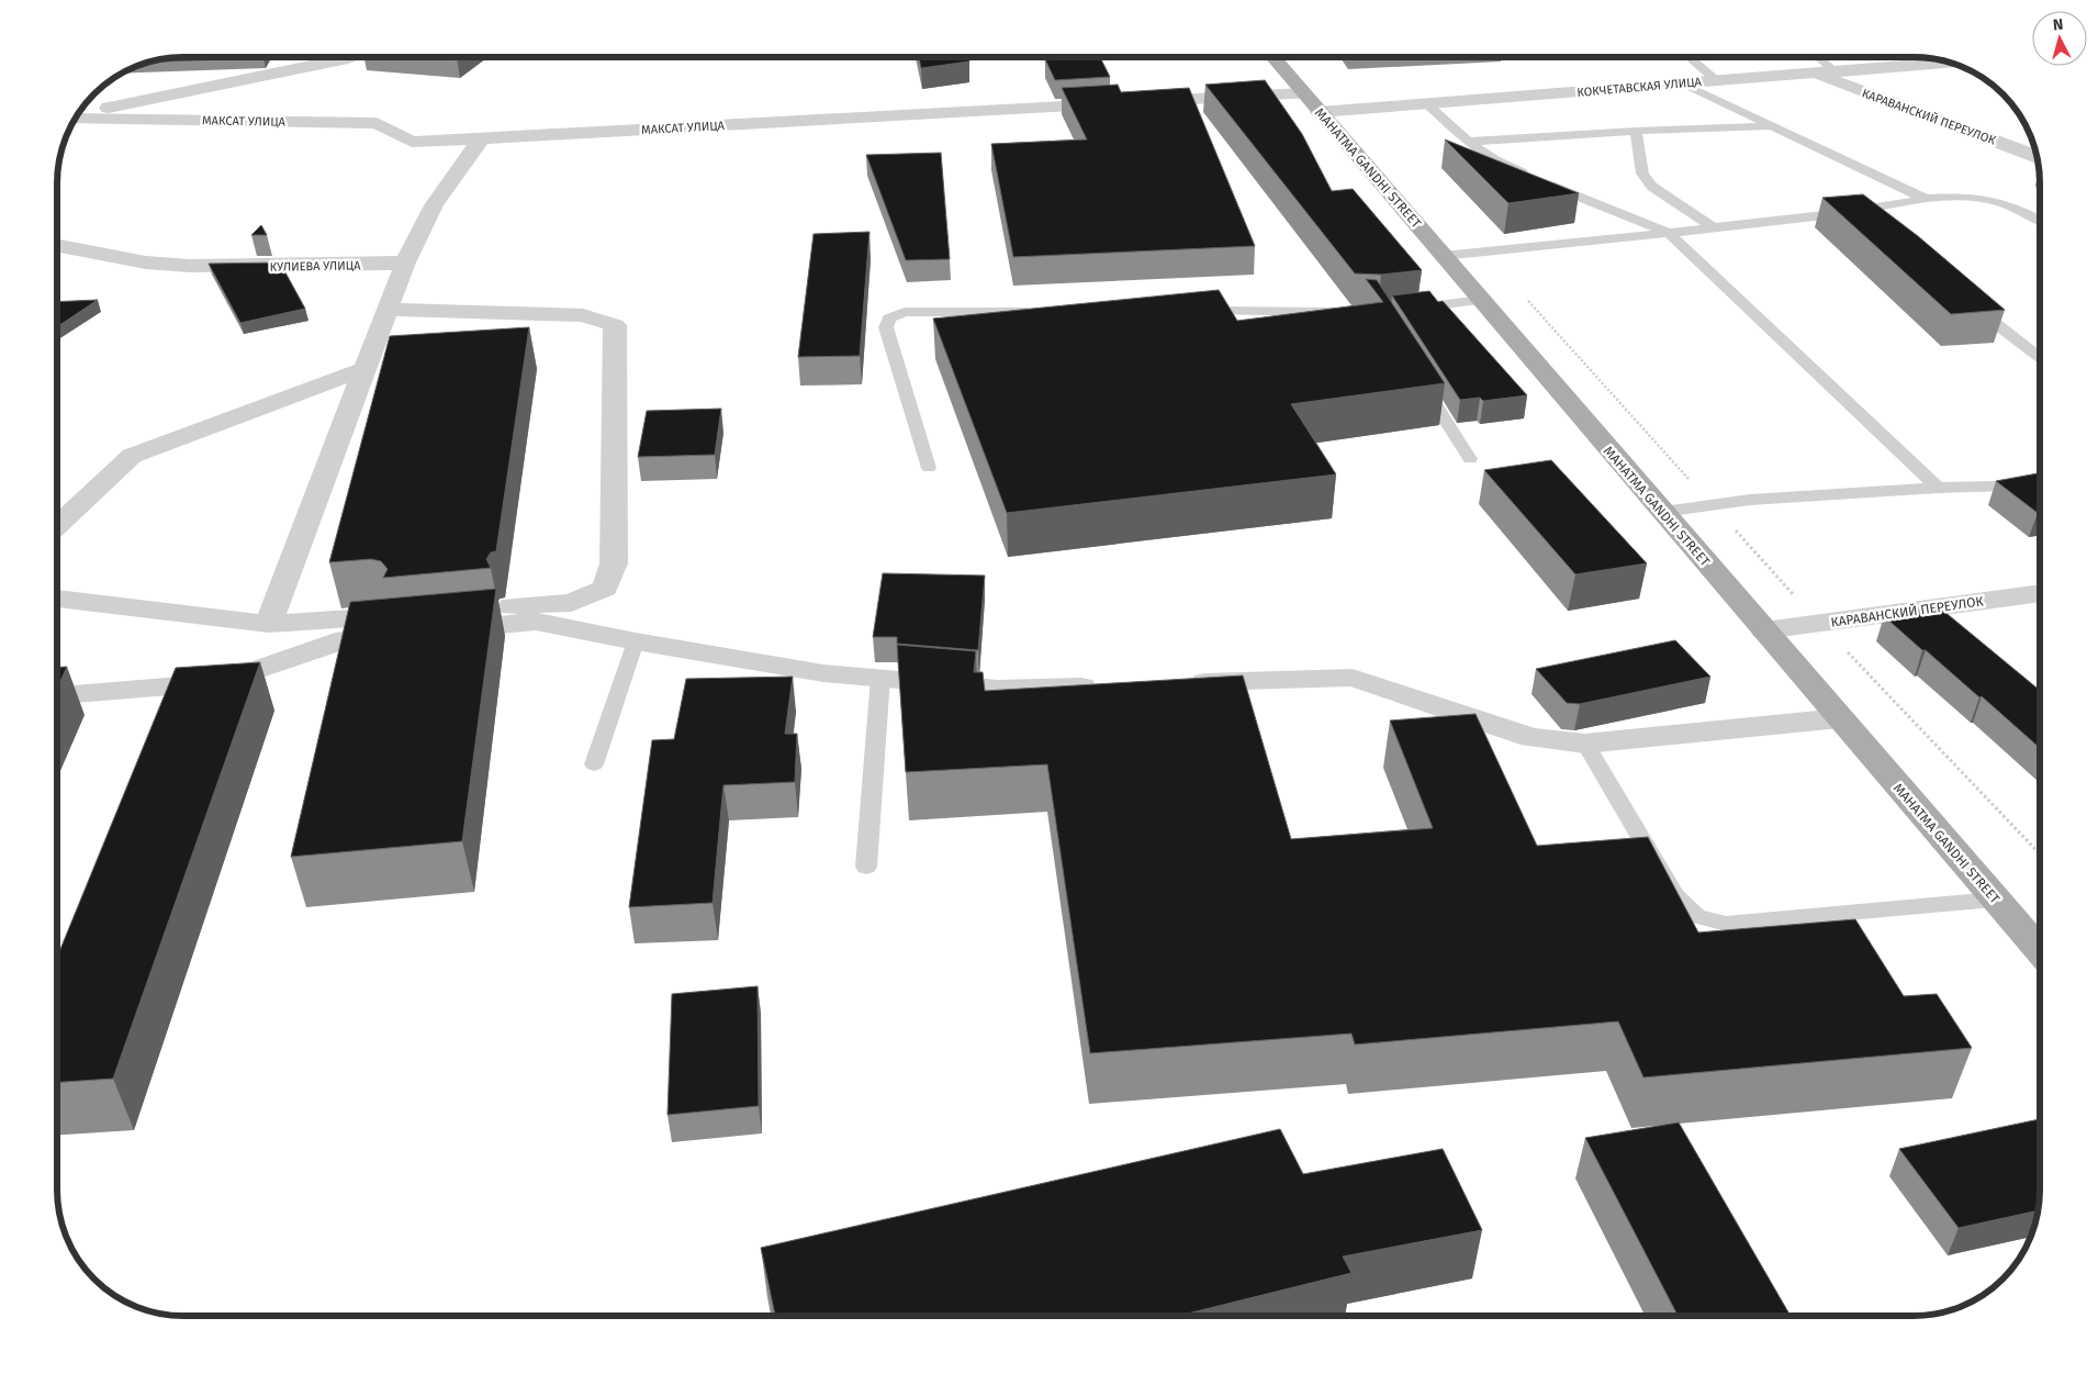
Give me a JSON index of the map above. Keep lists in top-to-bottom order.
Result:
{
  "streets": {
    "main road": ["MAHATMA GANDHI STREET"],
    "street": [
      "КОКЧЕТАВСКАЯ УЛИЦА",
      "КАРАВАНСКИЙ ПЕРЕУЛОК",
      "МАКСАТ УЛИЦА",
      "КУЛИЕВА УЛИЦА"
    ]
  },
  "crossings": [
    ["КОКЧЕТАВСКАЯ УЛИЦА", "КАРАВАНСКИЙ ПЕРЕУЛОК"],
    ["КОКЧЕТАВСКАЯ УЛИЦА", "МАКСАТ УЛИЦА"],
    ["КОКЧЕТАВСКАЯ УЛИЦА", "MAHATMA GANDHI STREET"],
    ["КАРАВАНСКИЙ ПЕРЕУЛОК", "MAHATMA GANDHI STREET"],
    ["МАКСАТ УЛИЦА", "MAHATMA GANDHI STREET"]
  ],
  "north": "top"
}
